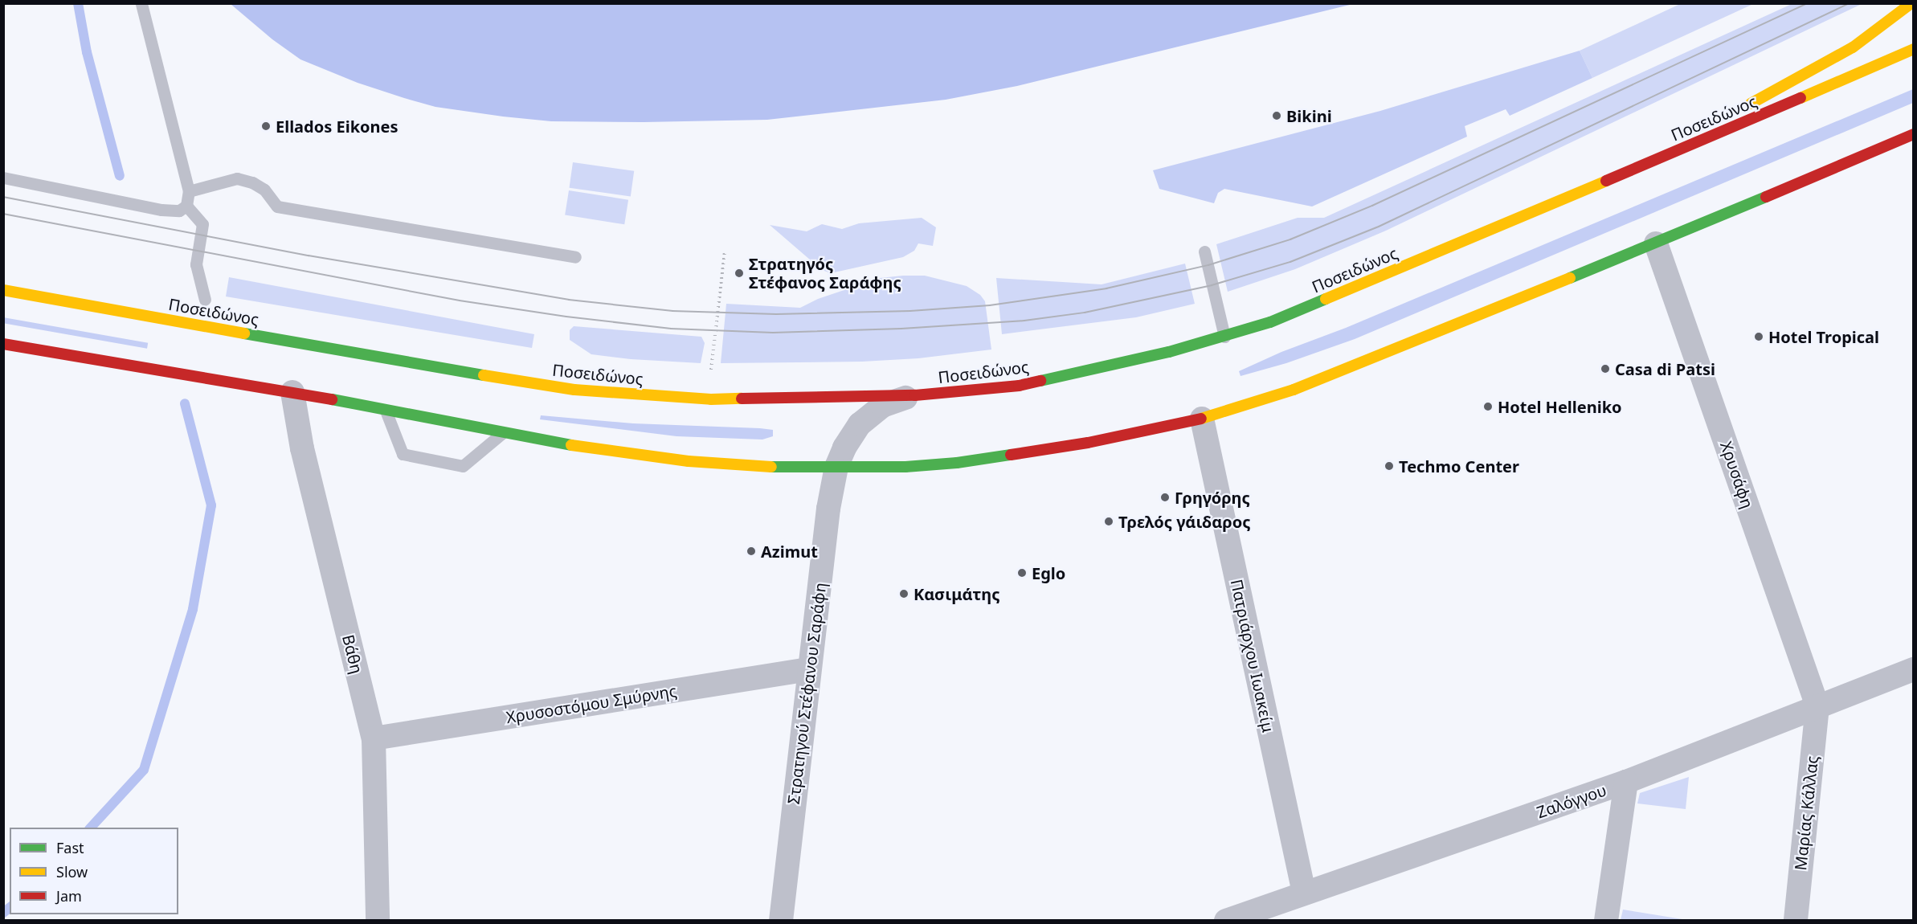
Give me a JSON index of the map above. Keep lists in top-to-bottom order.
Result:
{
  "streets": {
    "highway": ["Ποσειδώνος"],
    "street": [
      "Χρυσάφη",
      "Βάθη",
      "Πατριάρχου Ιωακείμ",
      "Στρατηγού Στέφανου Σαράφη",
      "Χρυσοστόμου Σμύρνης",
      "Ζαλόγγου",
      "Μαρίας Κάλλας"
    ]
  },
  "crossings": [
    ["Ποσειδώνος", "Στρατηγού Στέφανου Σαράφη"],
    ["Χρυσάφη", "Ζαλόγγου"],
    ["Χρυσάφη", "Μαρίας Κάλλας"],
    ["Βάθη", "Χρυσοστόμου Σμύρνης"],
    ["Πατριάρχου Ιωακείμ", "Ζαλόγγου"],
    ["Στρατηγού Στέφανου Σαράφη", "Χρυσοστόμου Σμύρνης"],
    ["Ζαλόγγου", "Μαρίας Κάλλας"]
  ],
  "places": [
    "Bikini",
    "Ellados Eikones",
    "Στρατηγός Στέφανος Σαράφης",
    "Hotel Tropical",
    "Casa di Patsi",
    "Hotel Helleniko",
    "Techmo Center",
    "Γρηγόρης",
    "Τρελός γάιδαρος",
    "Azimut",
    "Eglo",
    "Κασιμάτης"
  ],
  "legend": ["Fast", "Slow", "Jam"]
}
